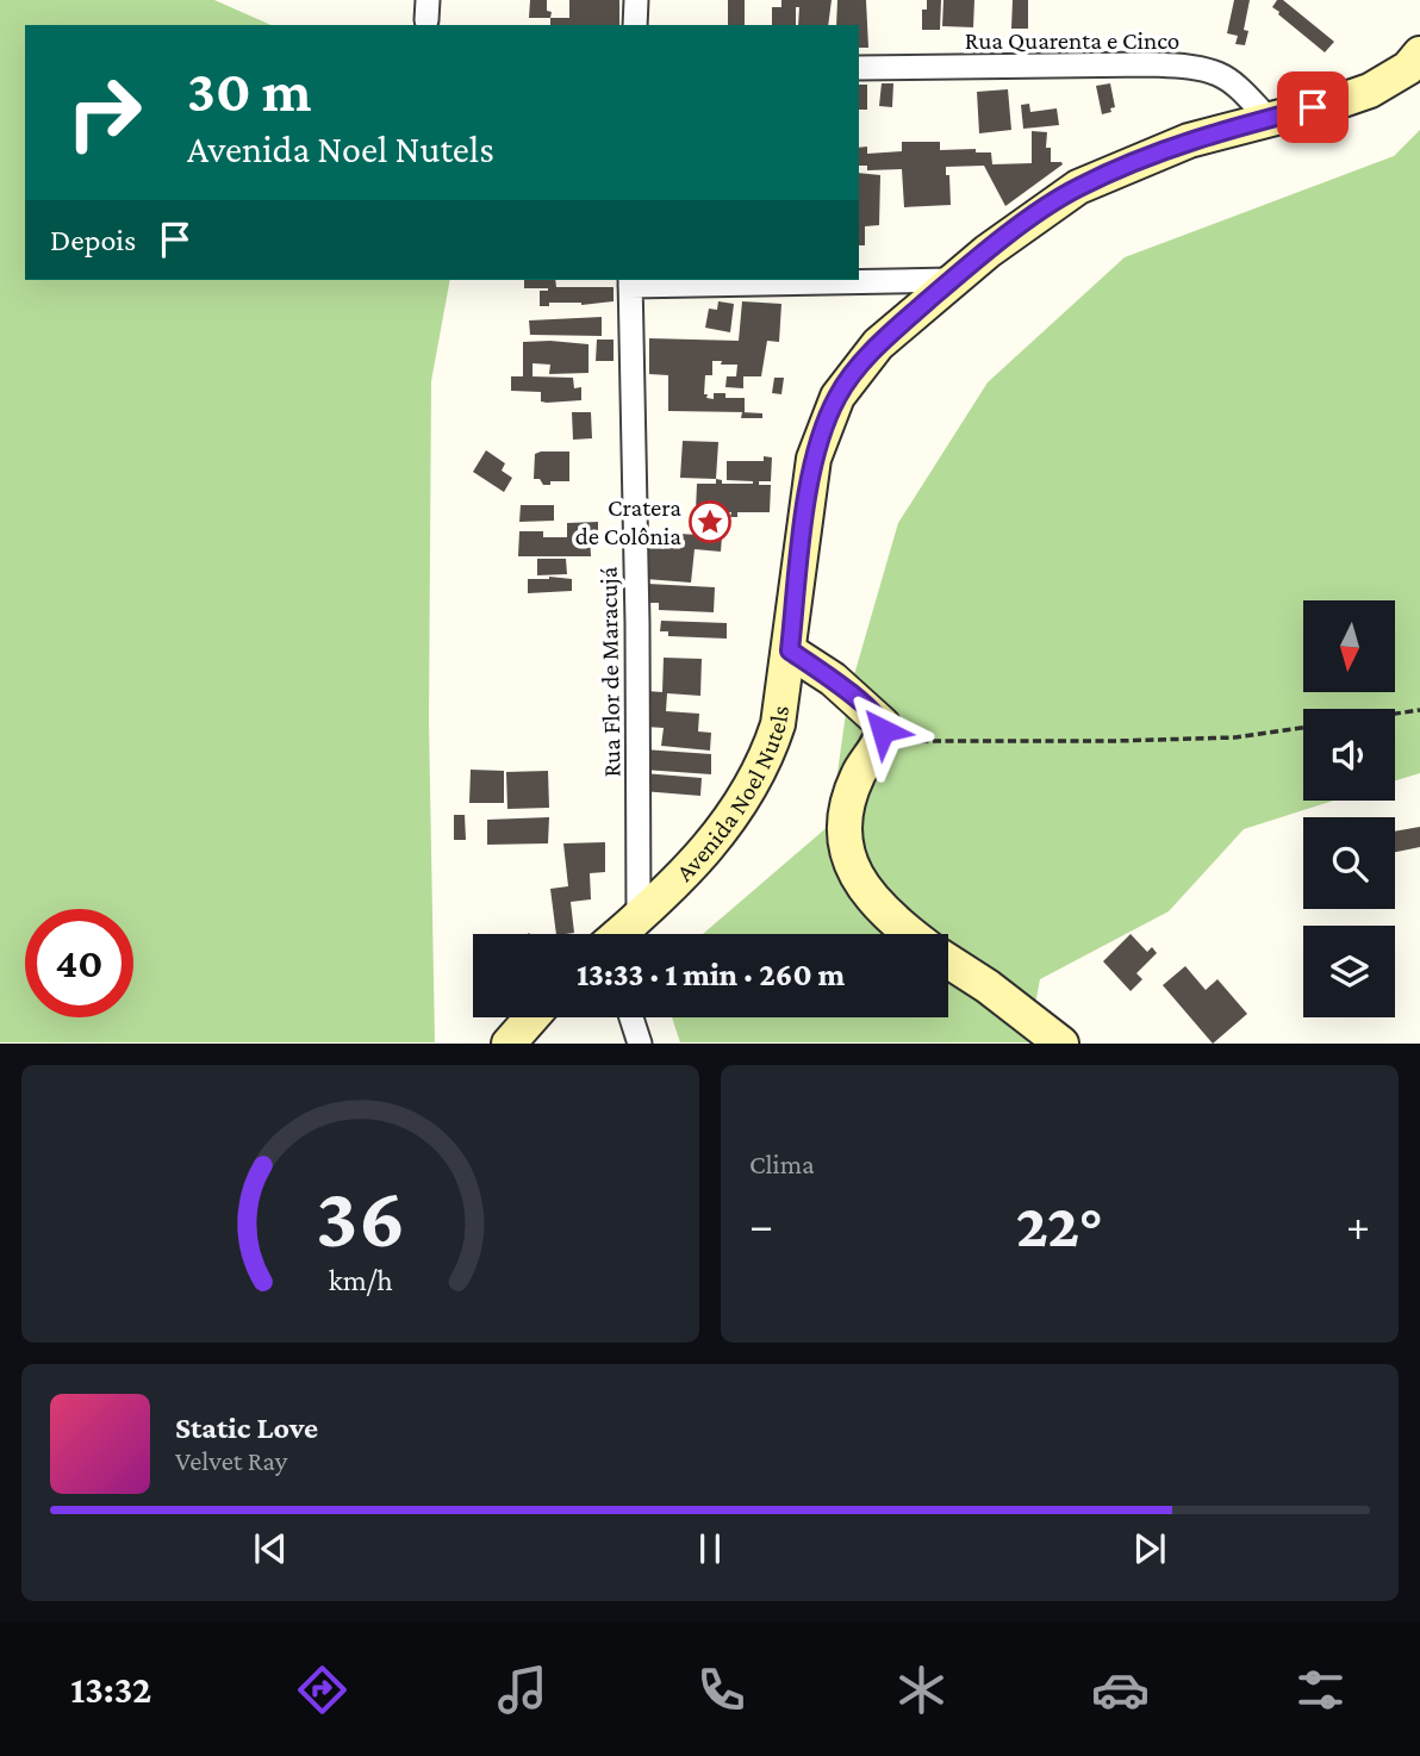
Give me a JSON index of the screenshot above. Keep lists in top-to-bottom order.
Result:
{
  "streets": {
    "street": ["Rua Quarenta e Cinco", "Rua Flor de Maracujá", "Avenida Noel Nutels"]
  },
  "crossings": [
    ["Rua Quarenta e Cinco", "Avenida Noel Nutels"],
    ["Rua Flor de Maracujá", "Avenida Noel Nutels"]
  ],
  "places": {
    "place": ["Cratera de Colônia"]
  },
  "north": "bottom",
  "page": {
    "turn": ["30 m", "Avenida Noel Nutels"],
    "then": "Depois",
    "limit": "40",
    "trip": "13:33 · 1 min · 260 m",
    "tile": "Clima",
    "heat": ["−", "22°", "+"],
    "song": ["Static Love", "Velvet Ray"],
    "tabs": "13:32",
    "gauge": ["36", "km/h"]
  }
}
